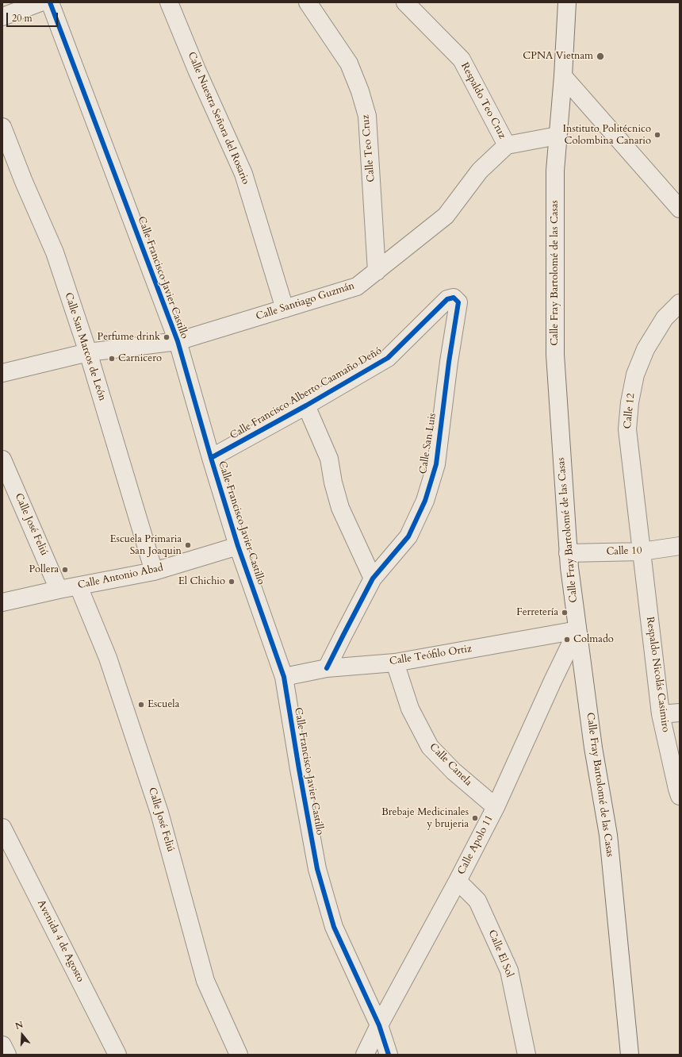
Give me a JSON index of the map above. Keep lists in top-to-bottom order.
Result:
{
  "streets": {
    "street": [
      "Respaldo Teo Cruz",
      "Calle Nuestra Señora del Rosario",
      "Calle Teo Cruz",
      "Calle Fray Bartolomé de las Casas",
      "Calle Francisco Javier Castillo",
      "Calle Santiago Guzmán",
      "Calle San Marcos de León",
      "Calle Francisco Alberto Caamaño Deñó",
      "Calle 12",
      "Calle San Luis",
      "Calle José Feliú",
      "Calle 10",
      "Calle Antonio Abad",
      "Calle Teófilo Ortiz",
      "Respaldo Nicolás Casimiro",
      "Calle Canela",
      "Calle Apolo 11",
      "Avenida 4 de Agosto",
      "Calle El Sol"
    ]
  },
  "crossings": [
    ["Respaldo Teo Cruz", "Calle Santiago Guzmán"],
    ["Calle Nuestra Señora del Rosario", "Calle Santiago Guzmán"],
    ["Calle Teo Cruz", "Calle Santiago Guzmán"],
    ["Calle Fray Bartolomé de las Casas", "Calle 10"],
    ["Calle Fray Bartolomé de las Casas", "Calle Teófilo Ortiz"],
    ["Calle Fray Bartolomé de las Casas", "Calle Apolo 11"],
    ["Calle Francisco Javier Castillo", "Calle Santiago Guzmán"],
    ["Calle Francisco Javier Castillo", "Calle Francisco Alberto Caamaño Deñó"],
    ["Calle Francisco Javier Castillo", "Calle Antonio Abad"],
    ["Calle Francisco Javier Castillo", "Calle Teófilo Ortiz"],
    ["Calle Francisco Javier Castillo", "Calle Apolo 11"],
    ["Calle Santiago Guzmán", "Calle San Marcos de León"],
    ["Calle San Marcos de León", "Calle Antonio Abad"],
    ["Calle Francisco Alberto Caamaño Deñó", "Calle San Luis"],
    ["Calle 12", "Calle 10"],
    ["Calle 12", "Respaldo Nicolás Casimiro"],
    ["Calle San Luis", "Calle Teófilo Ortiz"],
    ["Calle José Feliú", "Calle Antonio Abad"],
    ["Calle 10", "Respaldo Nicolás Casimiro"],
    ["Calle Teófilo Ortiz", "Calle Canela"],
    ["Calle Teófilo Ortiz", "Calle Apolo 11"],
    ["Calle Canela", "Calle Apolo 11"],
    ["Calle Apolo 11", "Calle El Sol"]
  ],
  "places": [
    "CPNA Vietnam",
    "Instituto Politécnico Colombina Canario",
    "Perfume drink",
    "Carnicero",
    "Escuela Primaria San Joaquin",
    "Pollera",
    "El Chichio",
    "Ferretería",
    "Colmado",
    "Escuela",
    "Brebaje Medicinales y brujeria"
  ],
  "scale_bar": "20 m",
  "north": "top"
}
